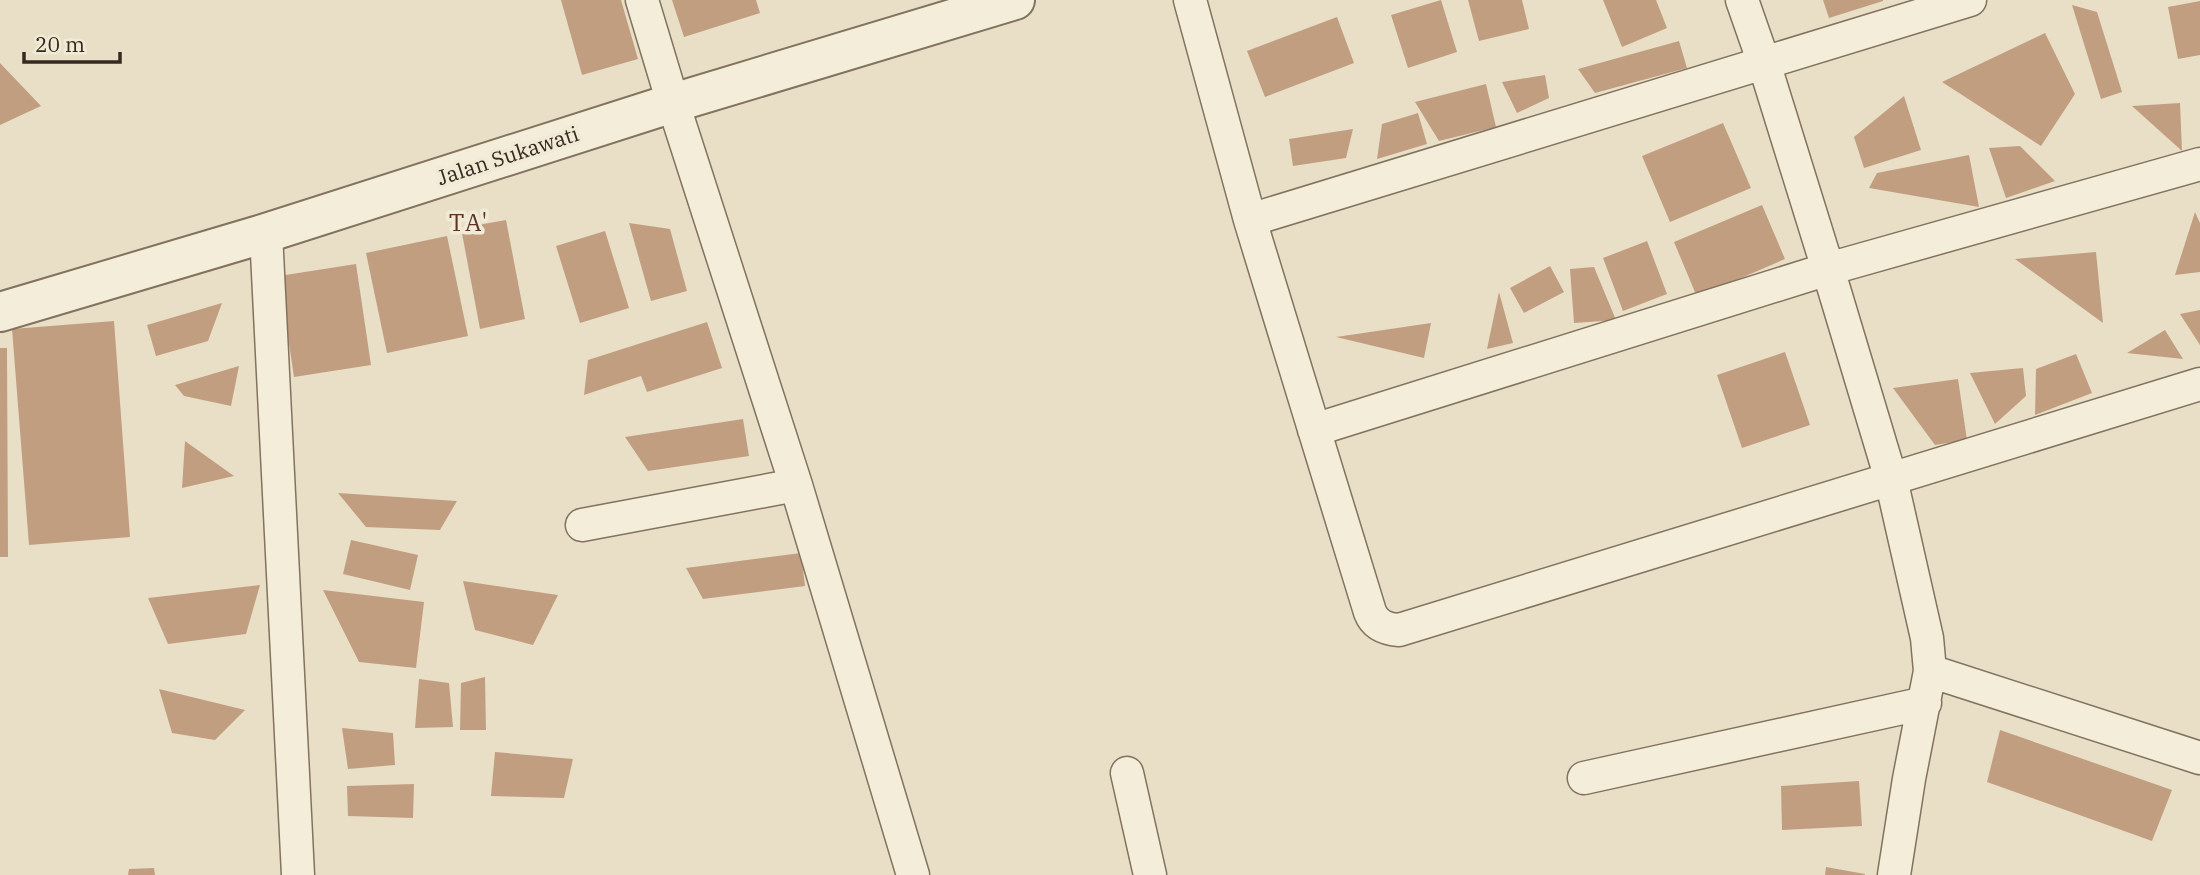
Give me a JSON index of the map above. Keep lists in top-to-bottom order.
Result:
{
  "streets": {
    "street": ["Jalan Sukawati"]
  },
  "districts": ["TA'"],
  "scale_bar": "20 m"
}
